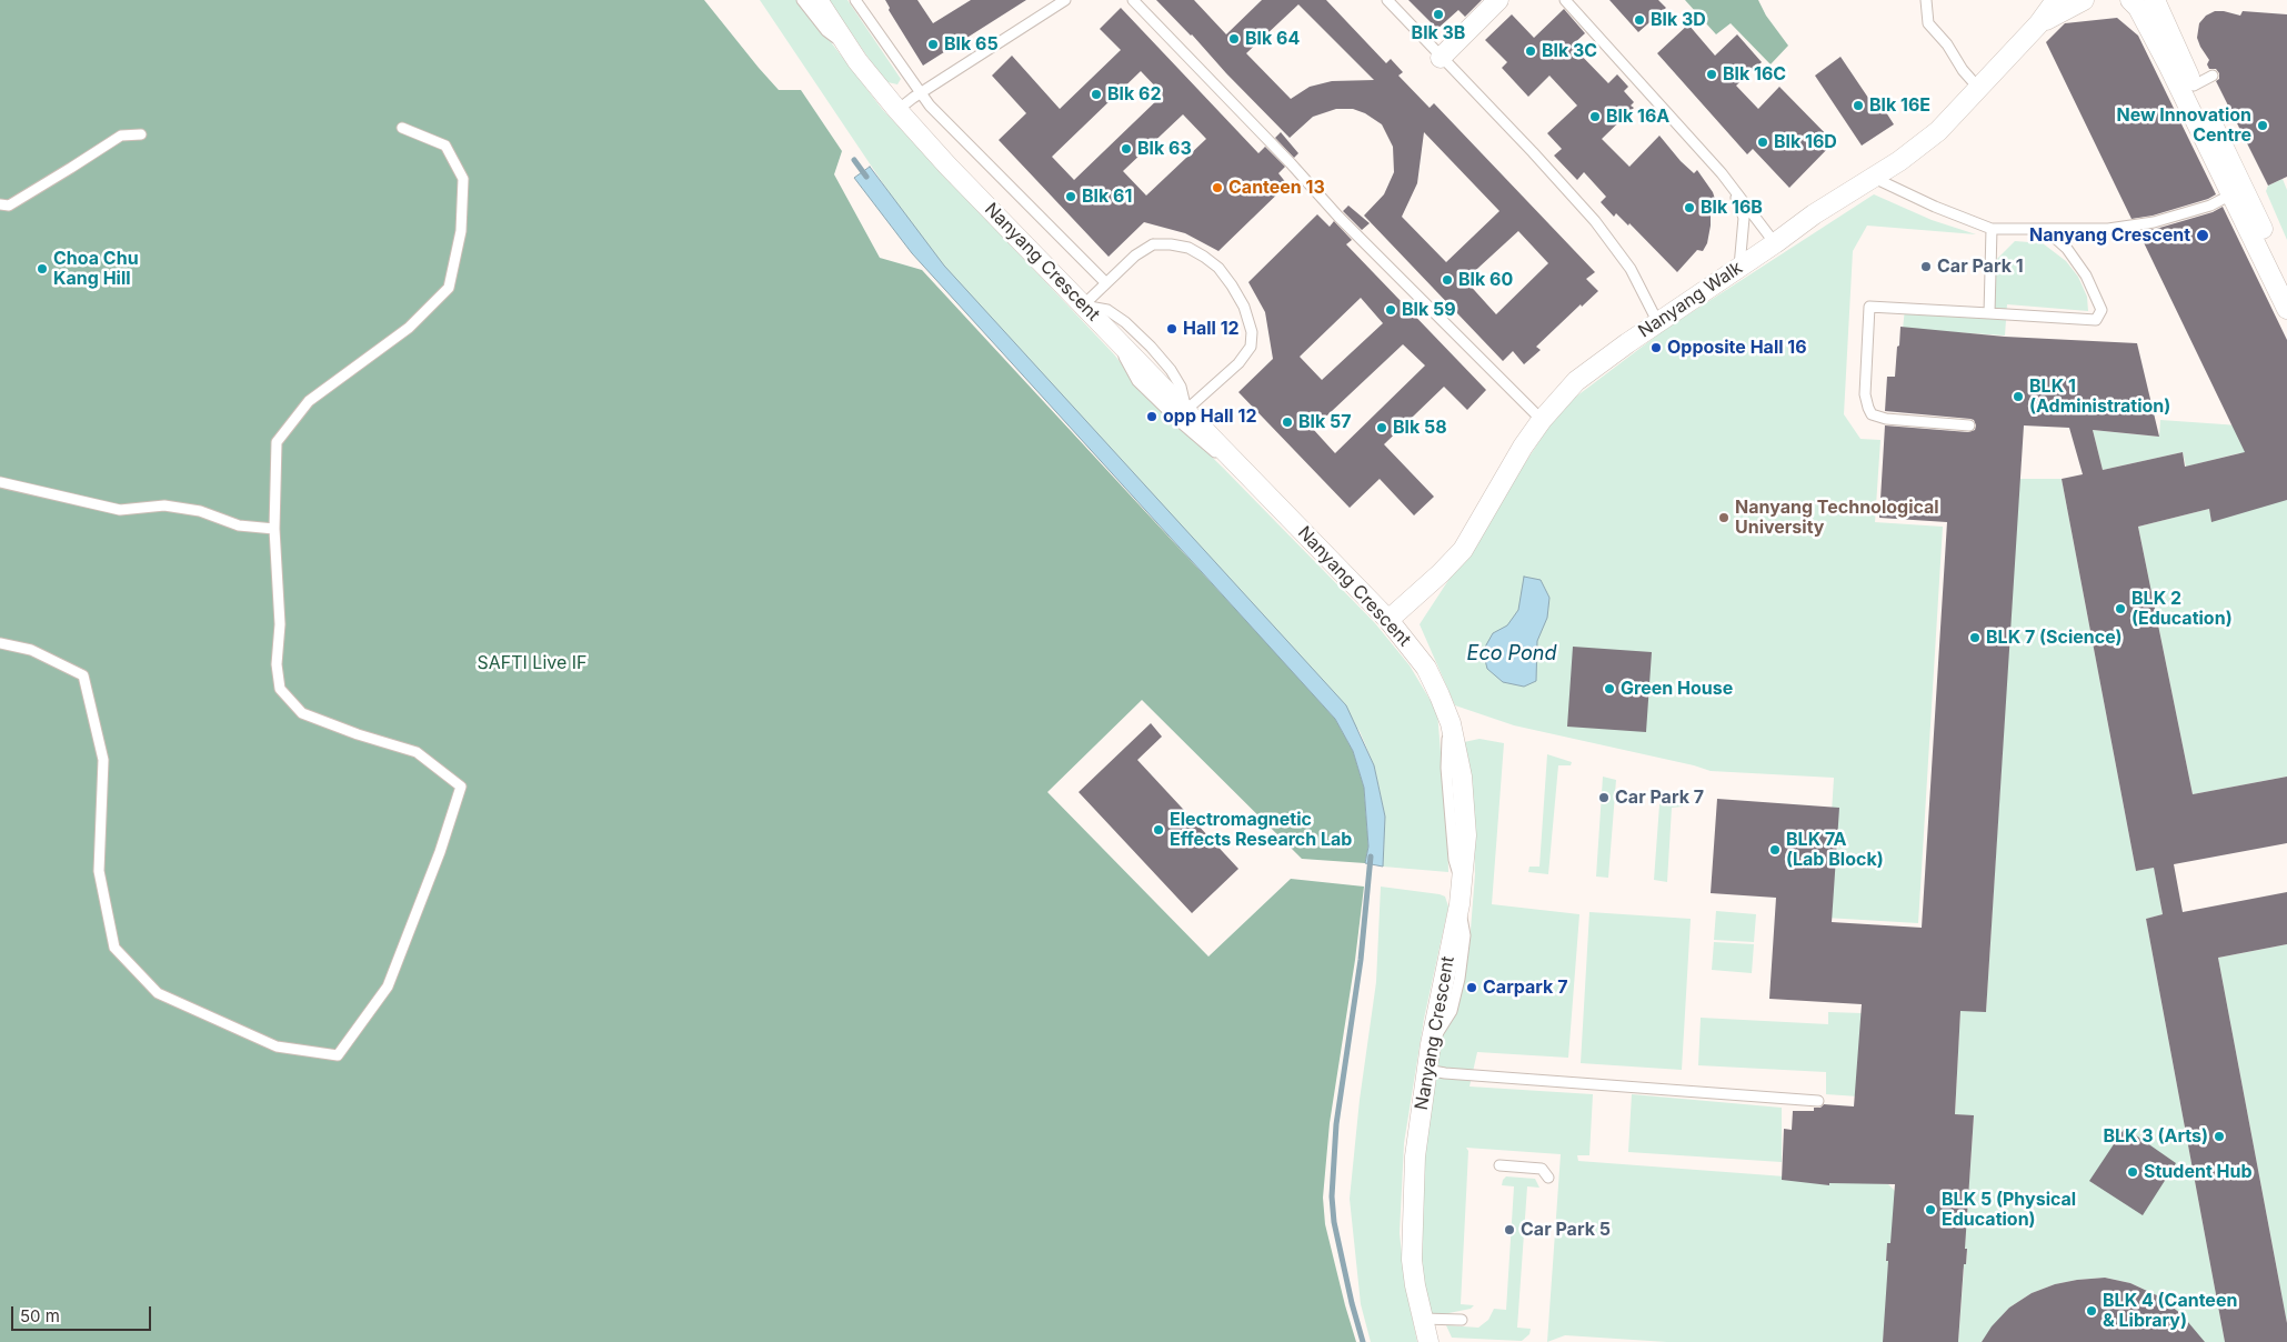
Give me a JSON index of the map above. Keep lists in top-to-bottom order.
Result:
{
  "streets": {
    "street": ["Nanyang Crescent", "Nanyang Walk"]
  },
  "crossings": [
    ["Nanyang Crescent", "Nanyang Walk"]
  ],
  "water": ["Eco Pond"],
  "parks": ["SAFTI Live IF"],
  "places": [
    "Blk 3B",
    "Blk 3D",
    "Blk 64",
    "Blk 65",
    "Blk 3C",
    "Blk 16C",
    "Blk 62",
    "Blk 16E",
    "Blk 16A",
    "New Innovation Centre",
    "Blk 16D",
    "Blk 63",
    "Canteen 13",
    "Blk 61",
    "Blk 16B",
    "Nanyang Crescent",
    "Car Park 1",
    "Choa Chu Kang Hill",
    "Blk 60",
    "Blk 59",
    "Hall 12",
    "Opposite Hall 16",
    "BLK 1 (Administration)",
    "opp Hall 12",
    "Blk 57",
    "Blk 58",
    "Nanyang Technological University",
    "BLK 2 (Education)",
    "BLK 7 (Science)",
    "Green House",
    "Car Park 7",
    "Electromagnetic Effects Research Lab",
    "BLK 7A (Lab Block)",
    "Carpark 7",
    "BLK 3 (Arts)",
    "Student Hub",
    "BLK 5 (Physical Education)",
    "Car Park 5",
    "BLK 4 (Canteen & Library)"
  ],
  "scale_bar": "50 m"
}
